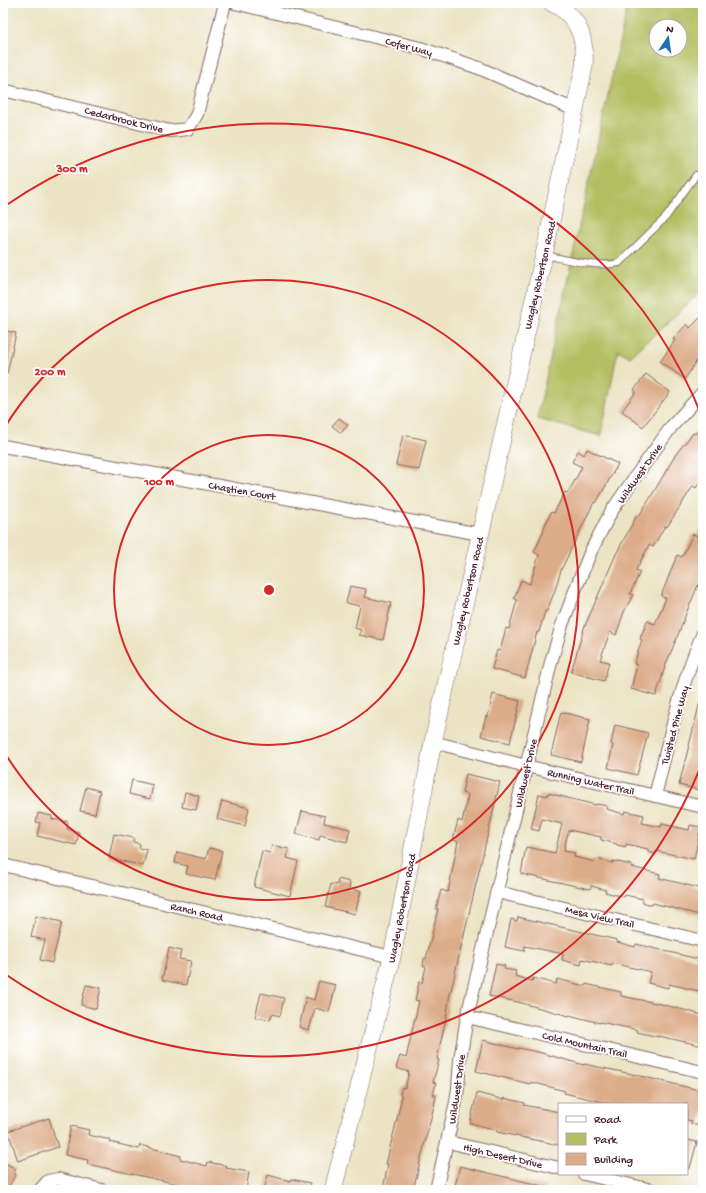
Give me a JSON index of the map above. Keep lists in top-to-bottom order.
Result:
{
  "streets": {
    "street": [
      "Cofer Way",
      "Cedarbrook Drive",
      "Wagley Robertson Road",
      "Wildwest Drive",
      "Chastien Court",
      "Twisted Pine Way",
      "Running Water Trail",
      "Ranch Road",
      "Mesa View Trail",
      "Cold Mountain Trail",
      "High Desert Drive"
    ]
  },
  "crossings": [
    ["Cofer Way", "Wagley Robertson Road"],
    ["Wagley Robertson Road", "Chastien Court"],
    ["Wagley Robertson Road", "Running Water Trail"],
    ["Wagley Robertson Road", "Ranch Road"],
    ["Wildwest Drive", "Running Water Trail"],
    ["Wildwest Drive", "Mesa View Trail"],
    ["Wildwest Drive", "Cold Mountain Trail"],
    ["Wildwest Drive", "High Desert Drive"],
    ["Twisted Pine Way", "Running Water Trail"]
  ],
  "legend": ["Road", "Park", "Building"],
  "north": "top",
  "rings": ["300 m", "200 m", "100 m"]
}
